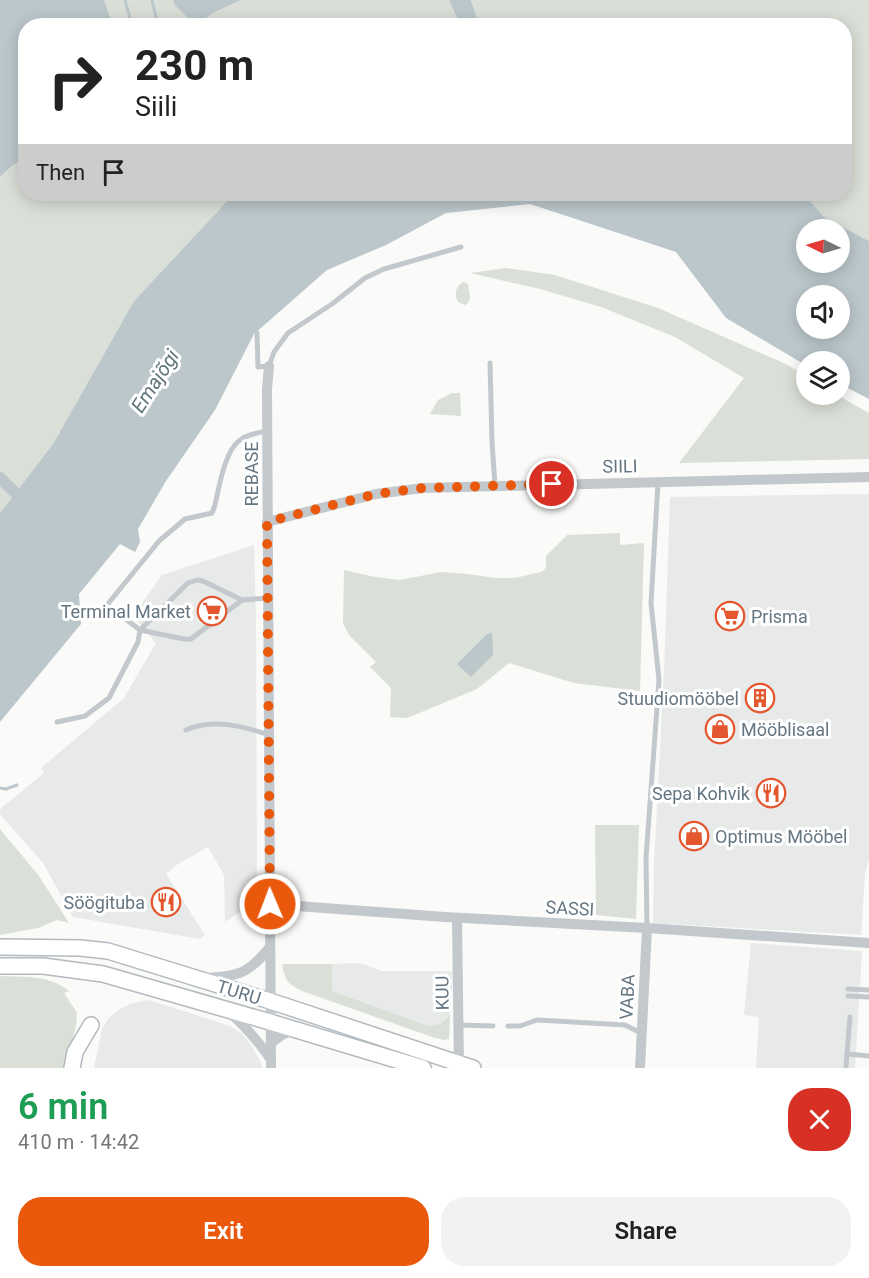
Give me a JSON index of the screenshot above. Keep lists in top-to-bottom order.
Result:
{
  "streets": {
    "main road": ["TURU"],
    "street": [
      "SIILI",
      "REBASE",
      "SASSI",
      "KUU",
      "VABA"
    ]
  },
  "crossings": [
    ["SIILI", "REBASE"],
    ["REBASE", "SASSI"],
    ["REBASE", "TURU"],
    ["SASSI", "KUU"],
    ["SASSI", "VABA"],
    ["TURU", "KUU"]
  ],
  "water": ["Emajõgi"],
  "places": {
    "supermarket": ["Terminal Market", "Prisma"],
    "building": ["Stuudiomööbel"],
    "shop": ["Mööblisaal", "Optimus Mööbel"],
    "restaurant": ["Sepa Kohvik", "Söögituba"]
  },
  "north": "left",
  "page": {
    "turn": ["230 m", "Siili"],
    "then": "Then",
    "heading": ["6 min", "410 m · 14:42"],
    "buttons": ["Exit", "Share"]
  }
}
